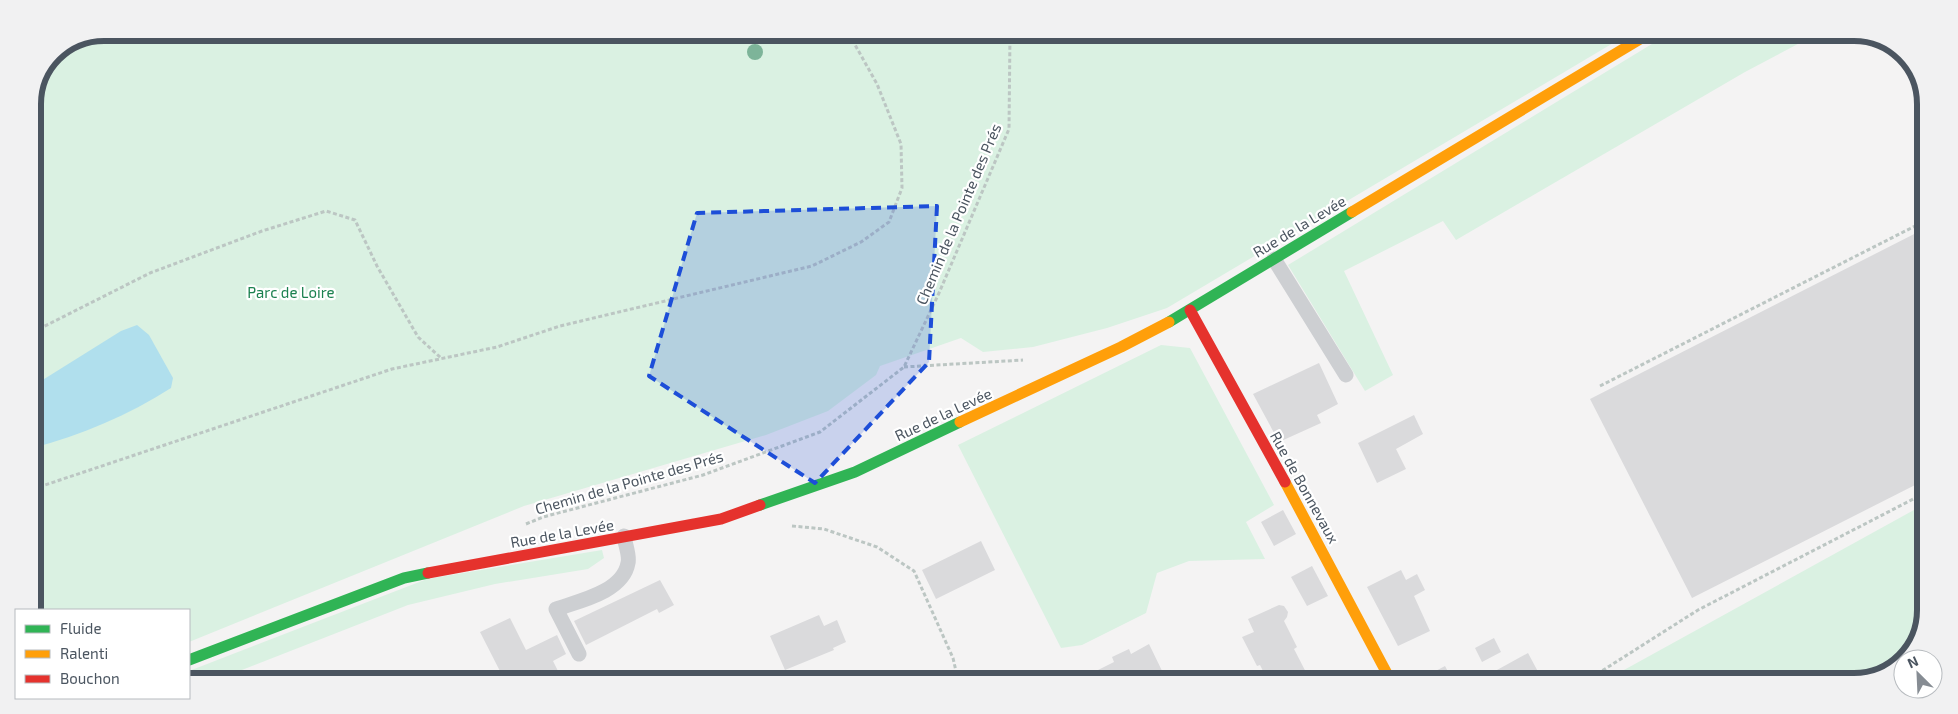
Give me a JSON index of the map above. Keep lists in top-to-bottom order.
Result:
{
  "streets": {
    "street": ["Rue de la Levée", "Rue de Bonnevaux"],
    "path": ["Chemin de la Pointe des Prés"]
  },
  "crossings": [
    ["Rue de la Levée", "Rue de Bonnevaux"]
  ],
  "parks": ["Parc de Loire"],
  "legend": ["Fluide", "Ralenti", "Bouchon"],
  "north": "top left"
}
